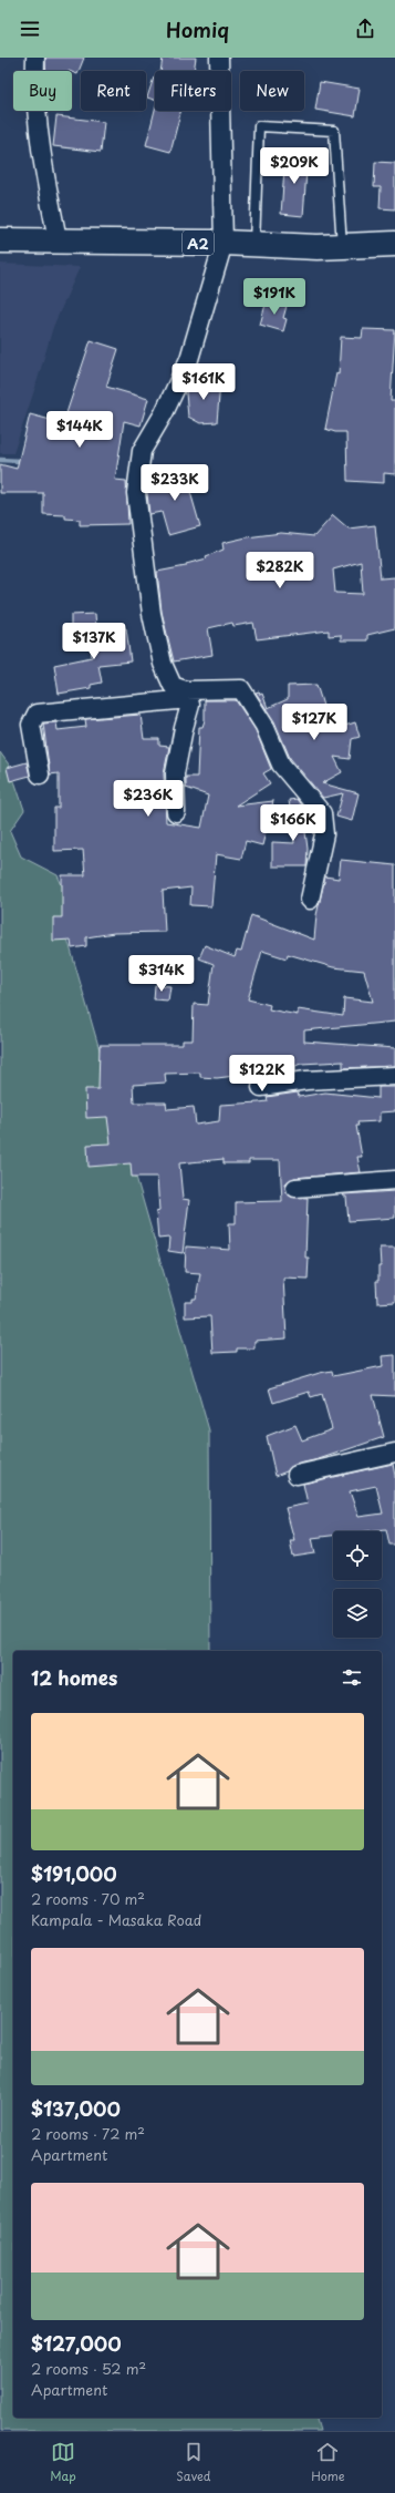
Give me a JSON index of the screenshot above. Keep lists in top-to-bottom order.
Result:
{
  "streets": {
    "main road": ["A2"]
  },
  "page": {
    "header": "Homiq",
    "chip": [
      "Buy",
      "Rent",
      "Filters",
      "New"
    ],
    "price": [
      "$209K",
      "$191K",
      "$161K",
      "$144K",
      "$233K",
      "$282K",
      "$137K",
      "$127K",
      "$236K",
      "$166K",
      "$314K",
      "$122K"
    ],
    "heading": "12 homes",
    "list": [
      {
        "name": "$191,000",
        "note": "2 rooms · 70 m² · Kampala - Masaka Road"
      },
      {
        "name": "$137,000",
        "note": "2 rooms · 72 m² · Apartment"
      },
      {
        "name": "$127,000",
        "note": "2 rooms · 52 m² · Apartment"
      }
    ],
    "tabs": ["Map", "Saved", "Home"]
  }
}
